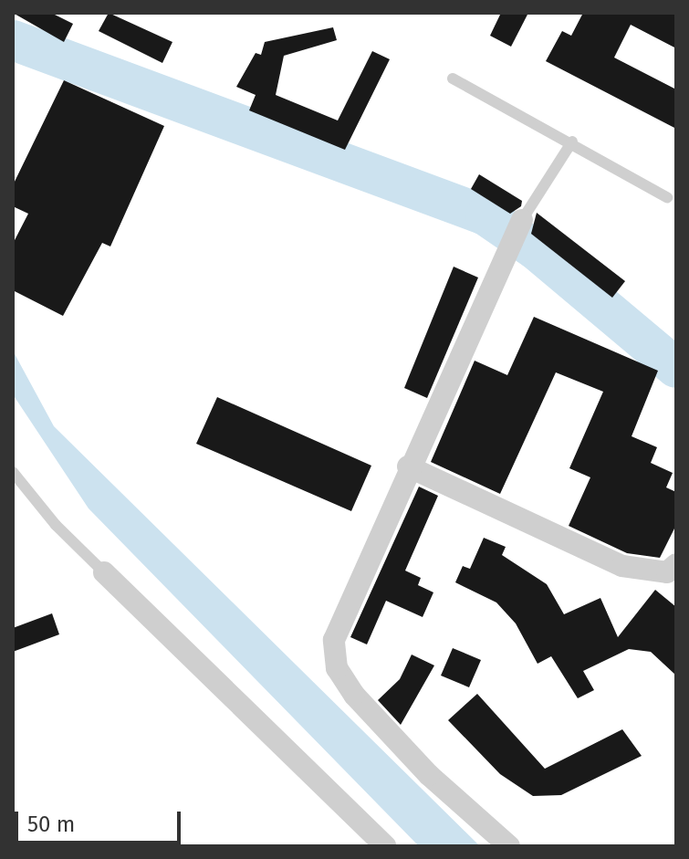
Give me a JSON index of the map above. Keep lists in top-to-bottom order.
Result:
{
  "scale_bar": "50 m"
}
